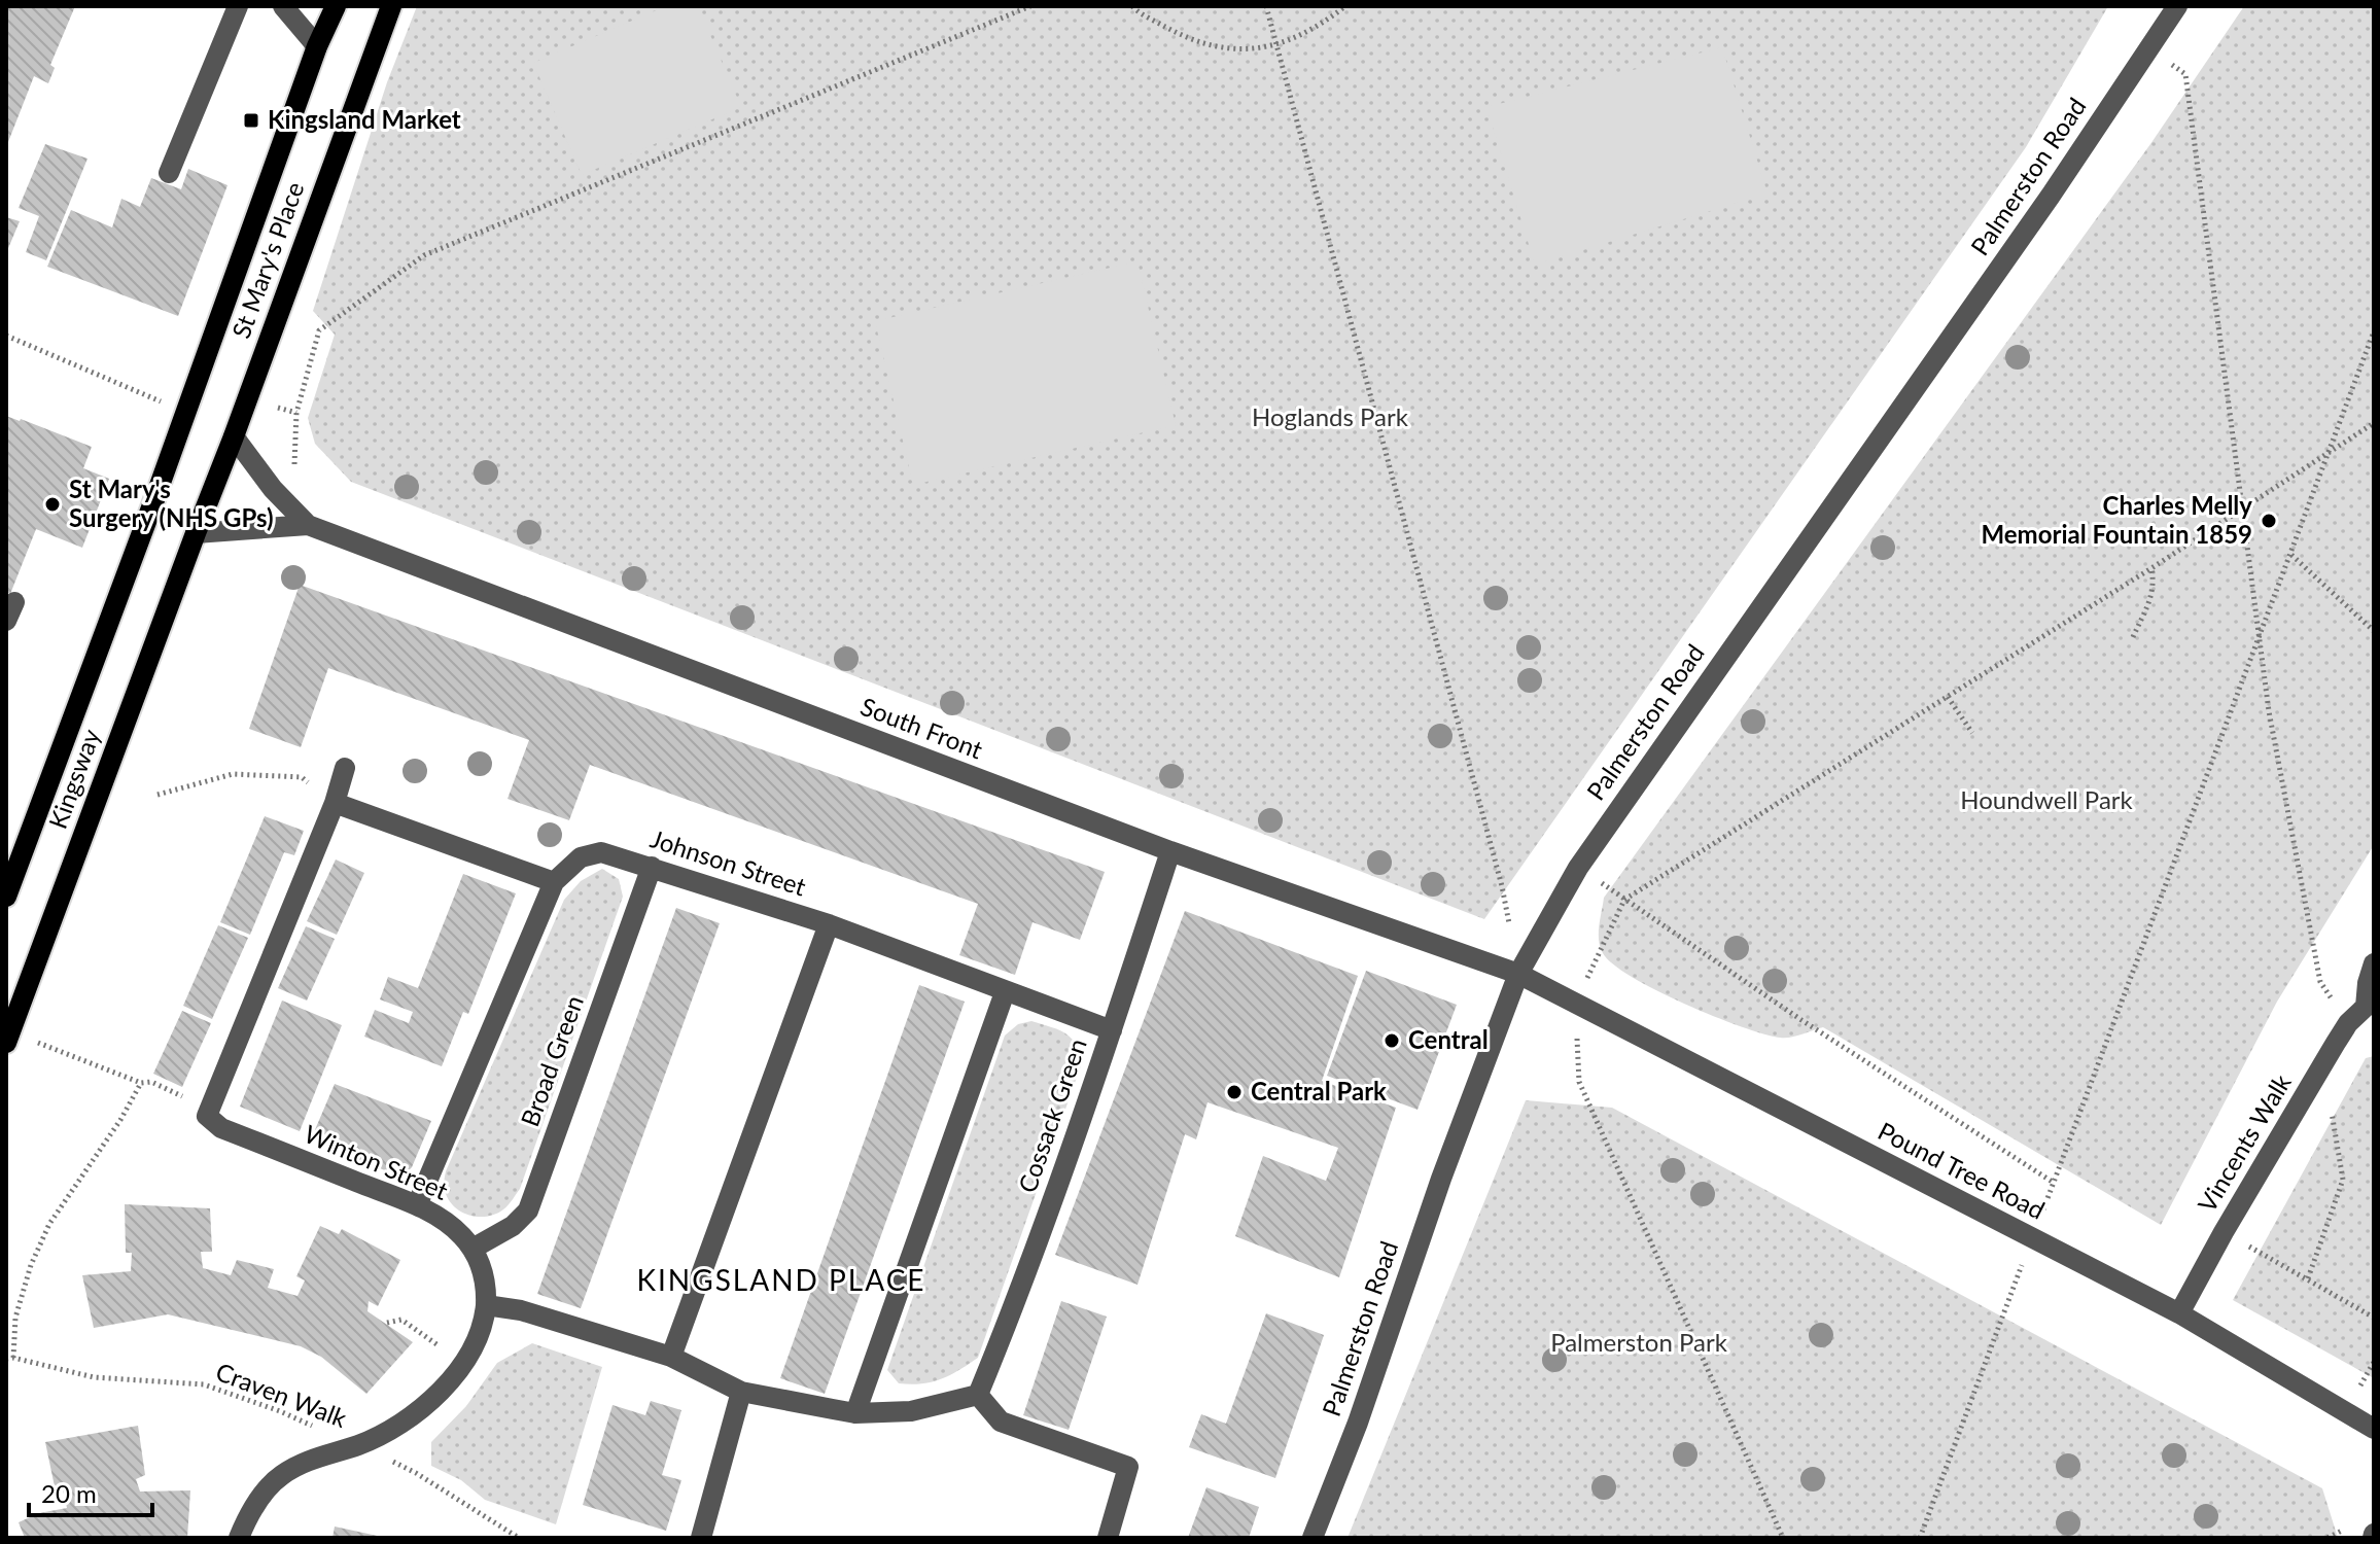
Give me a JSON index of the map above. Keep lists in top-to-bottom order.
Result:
{
  "streets": {
    "main road": ["St Mary's Place", "Kingsway"],
    "street": [
      "Palmerston Road",
      "South Front",
      "Johnson Street",
      "Broad Green",
      "Cossack Green",
      "Vincents Walk",
      "Winton Street",
      "Pound Tree Road"
    ],
    "path": ["Craven Walk"]
  },
  "crossings": [
    ["Palmerston Road", "South Front"],
    ["Palmerston Road", "Pound Tree Road"],
    ["St Mary's Place", "South Front"],
    ["St Mary's Place", "Kingsway"],
    ["South Front", "Kingsway"],
    ["South Front", "Cossack Green"],
    ["South Front", "Pound Tree Road"],
    ["Johnson Street", "Broad Green"],
    ["Johnson Street", "Cossack Green"],
    ["Broad Green", "Winton Street"],
    ["Vincents Walk", "Pound Tree Road"]
  ],
  "districts": ["KINGSLAND PLACE"],
  "parks": ["Hoglands Park", "Houndwell Park", "Palmerston Park"],
  "places": {
    "transit": ["Kingsland Market"],
    "other": [
      "St Mary's Surgery (NHS GPs)",
      "Charles Melly Memorial Fountain 1859",
      "Central",
      "Central Park"
    ]
  },
  "scale_bar": "20 m"
}
